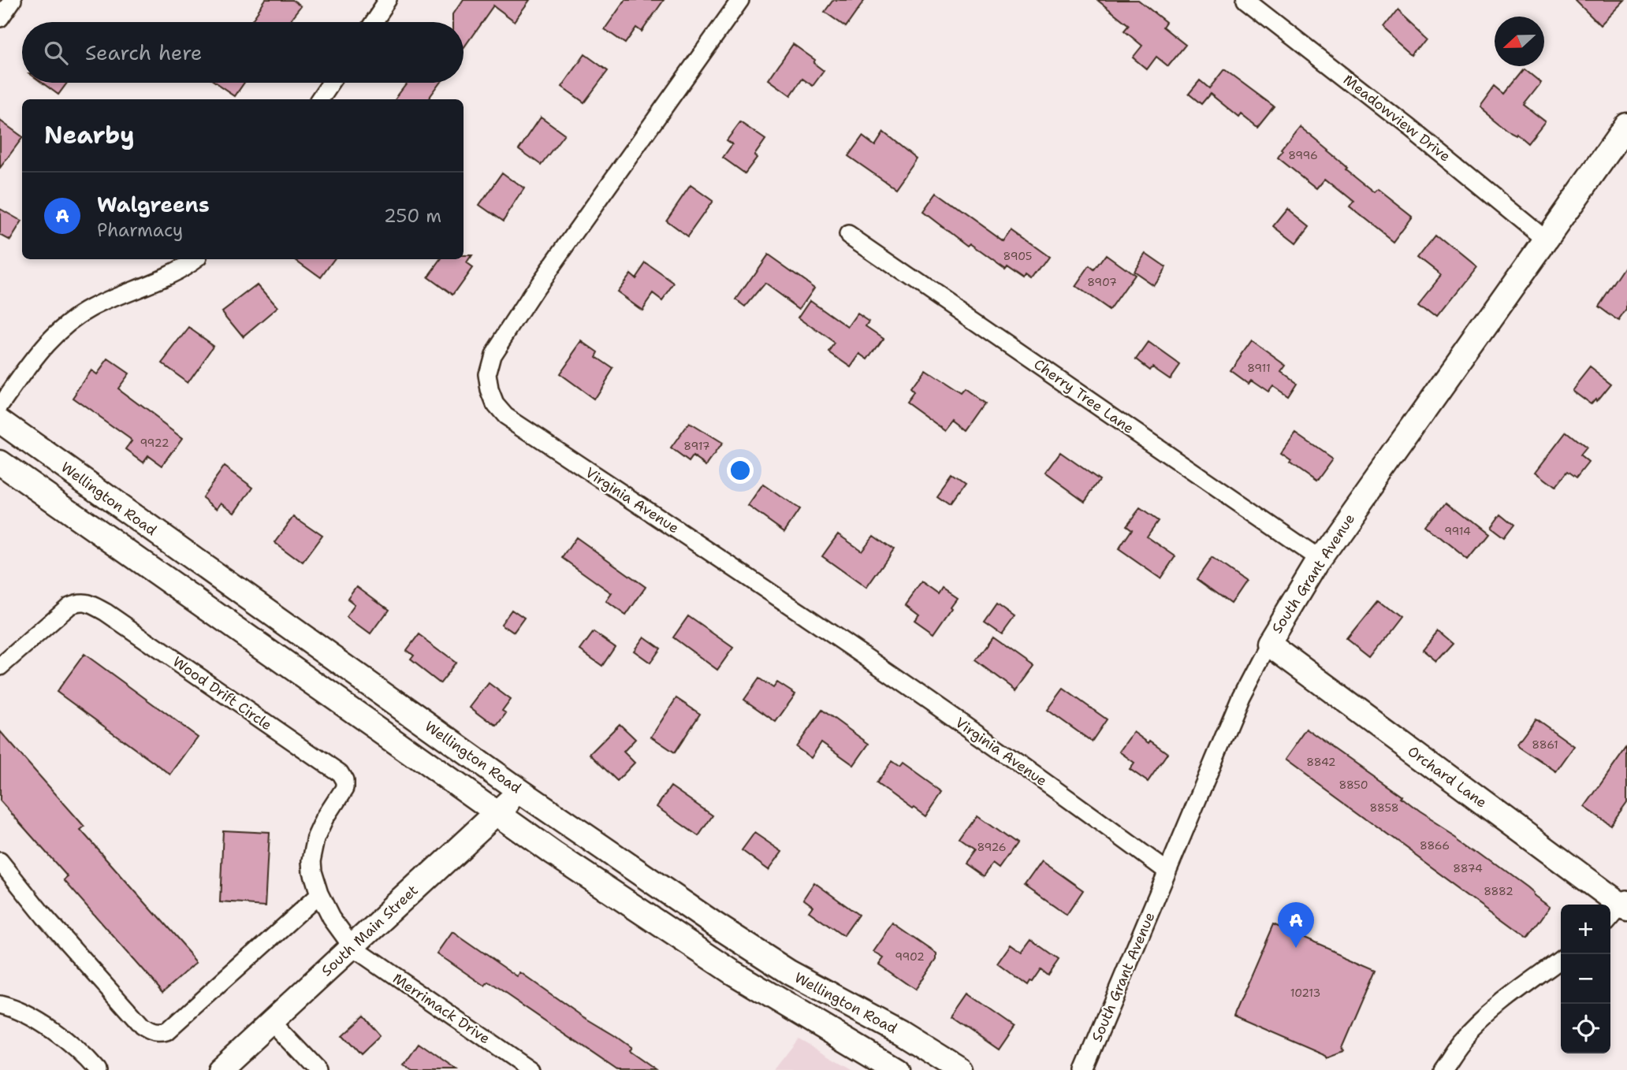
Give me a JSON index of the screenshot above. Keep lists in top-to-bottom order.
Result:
{
  "streets": {
    "main road": [
      "Wellington Road",
      "South Grant Avenue",
      "Orchard Lane",
      "South Main Street"
    ],
    "street": [
      "Meadowview Drive",
      "Cherry Tree Lane",
      "Virginia Avenue",
      "Wood Drift Circle",
      "Merrimack Drive"
    ]
  },
  "crossings": [
    ["Meadowview Drive", "South Grant Avenue"],
    ["Cherry Tree Lane", "South Grant Avenue"],
    ["Wellington Road", "South Main Street"],
    ["Virginia Avenue", "South Grant Avenue"],
    ["South Grant Avenue", "Orchard Lane"],
    ["Wood Drift Circle", "South Main Street"],
    ["Wood Drift Circle", "Merrimack Drive"],
    ["South Main Street", "Merrimack Drive"]
  ],
  "house_numbers": [
    "8996",
    "8905",
    "8907",
    "8911",
    "9922",
    "8917",
    "9914",
    "8861",
    "8842",
    "8850",
    "8858",
    "8866",
    "8926",
    "8874",
    "8882",
    "9902",
    "10213"
  ],
  "north": "left",
  "page": {
    "search": "Search here",
    "heading": "Nearby",
    "list": [
      {
        "mark": "A",
        "name": "Walgreens",
        "note": "Pharmacy",
        "value": "250 m"
      }
    ],
    "pins": "A",
    "map_buttons": ["+", "−"]
  }
}
